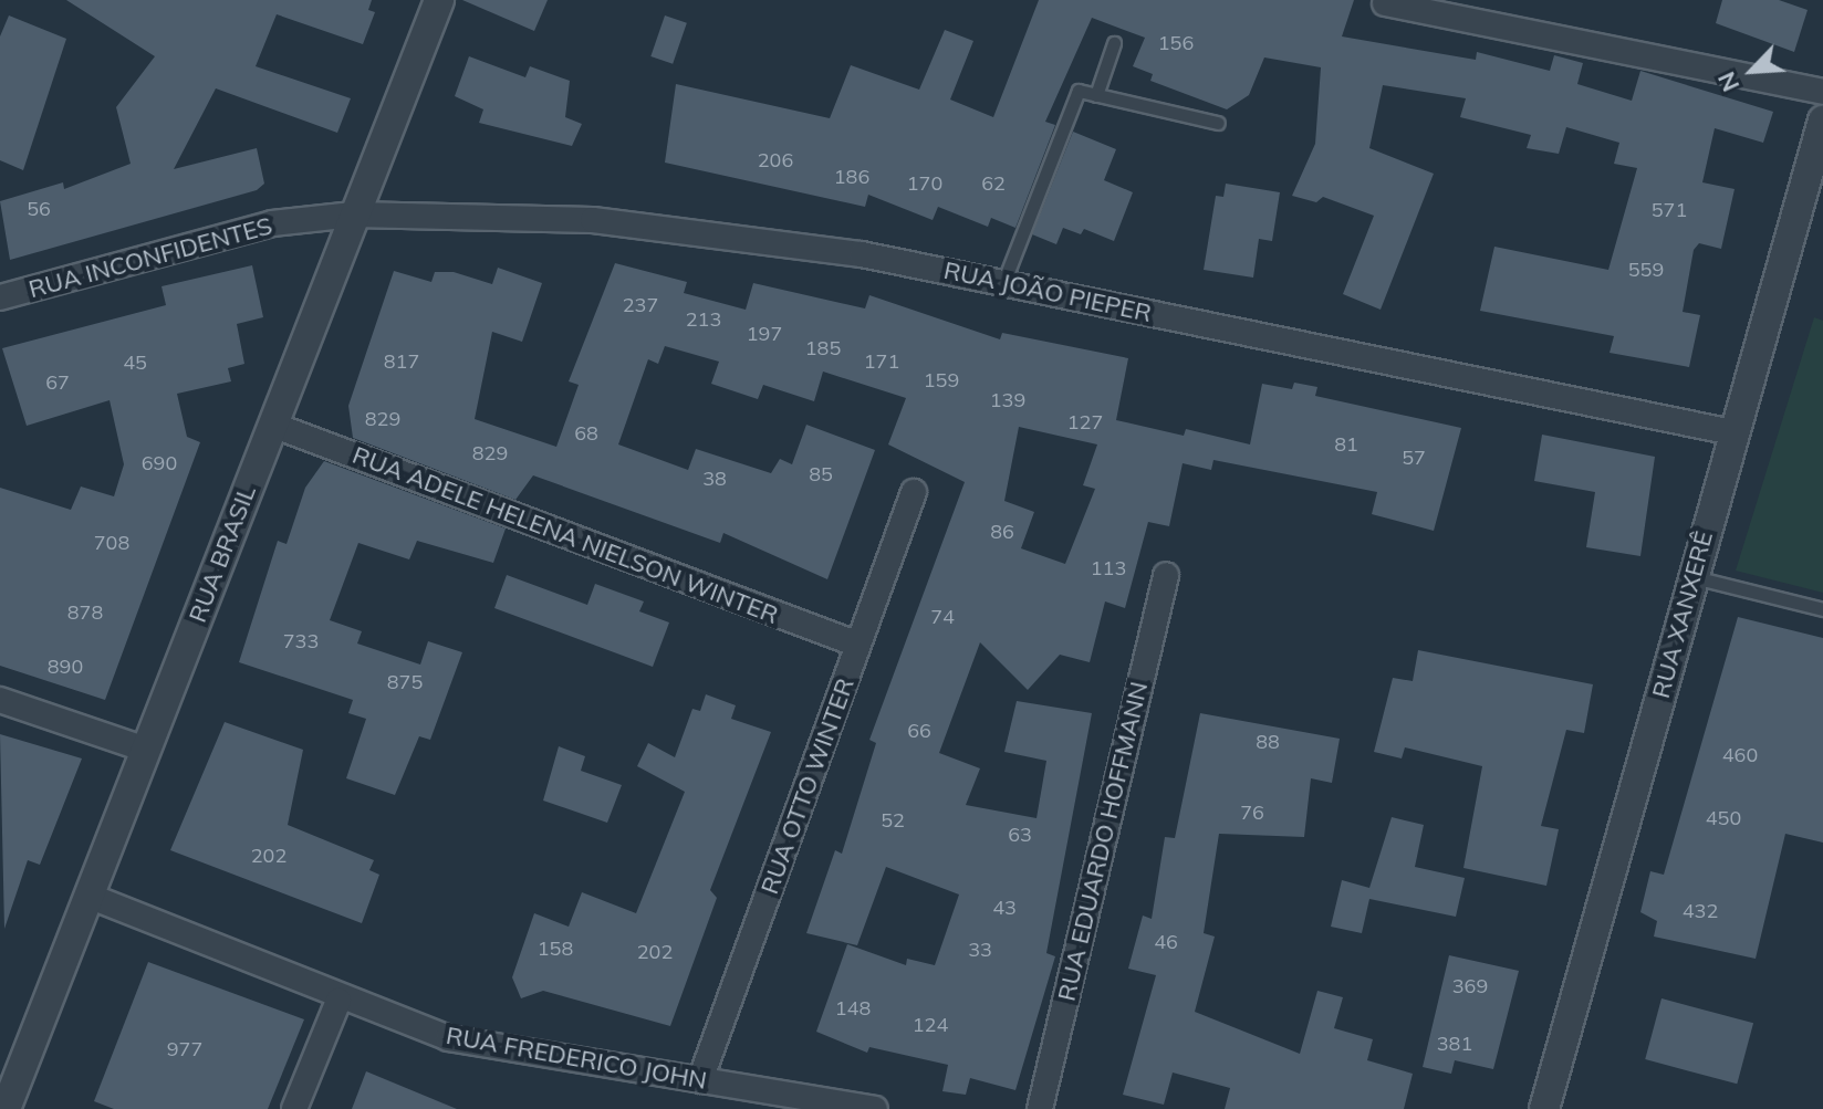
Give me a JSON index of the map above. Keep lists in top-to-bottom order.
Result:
{
  "streets": {
    "street": [
      "RUA INCONFIDENTES",
      "RUA JOÃO PIEPER",
      "RUA ADELE HELENA NIELSON WINTER",
      "RUA BRASIL",
      "RUA XANXERÊ",
      "RUA OTTO WINTER",
      "RUA EDUARDO HOFFMANN",
      "RUA FREDERICO JOHN"
    ]
  },
  "crossings": [
    ["RUA INCONFIDENTES", "RUA JOÃO PIEPER"],
    ["RUA INCONFIDENTES", "RUA BRASIL"],
    ["RUA JOÃO PIEPER", "RUA BRASIL"],
    ["RUA JOÃO PIEPER", "RUA XANXERÊ"],
    ["RUA ADELE HELENA NIELSON WINTER", "RUA BRASIL"],
    ["RUA ADELE HELENA NIELSON WINTER", "RUA OTTO WINTER"],
    ["RUA BRASIL", "RUA FREDERICO JOHN"],
    ["RUA OTTO WINTER", "RUA FREDERICO JOHN"]
  ],
  "house_numbers": [
    "156",
    "206",
    "186",
    "170",
    "62",
    "56",
    "571",
    "559",
    "237",
    "213",
    "197",
    "185",
    "817",
    "171",
    "45",
    "159",
    "67",
    "139",
    "829",
    "127",
    "68",
    "81",
    "829",
    "57",
    "690",
    "85",
    "38",
    "86",
    "708",
    "113",
    "878",
    "74",
    "733",
    "890",
    "875",
    "66",
    "88",
    "460",
    "76",
    "450",
    "52",
    "63",
    "202",
    "43",
    "432",
    "46",
    "158",
    "33",
    "202",
    "369",
    "148",
    "124",
    "381",
    "977"
  ],
  "north": "bottom left"
}
